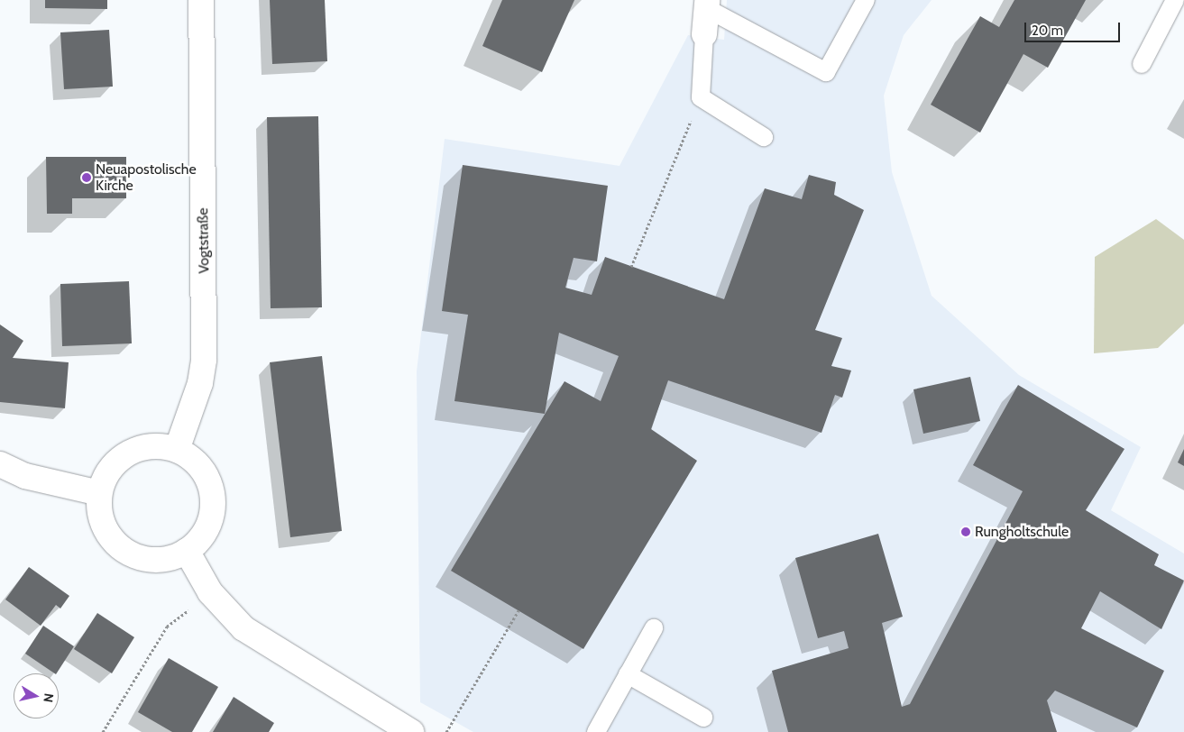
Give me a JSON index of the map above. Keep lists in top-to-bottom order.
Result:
{
  "streets": {
    "street": ["Vogtstraße"]
  },
  "places": ["Neuapostolische Kirche", "Rungholtschule"],
  "scale_bar": "20 m",
  "north": "right"
}
